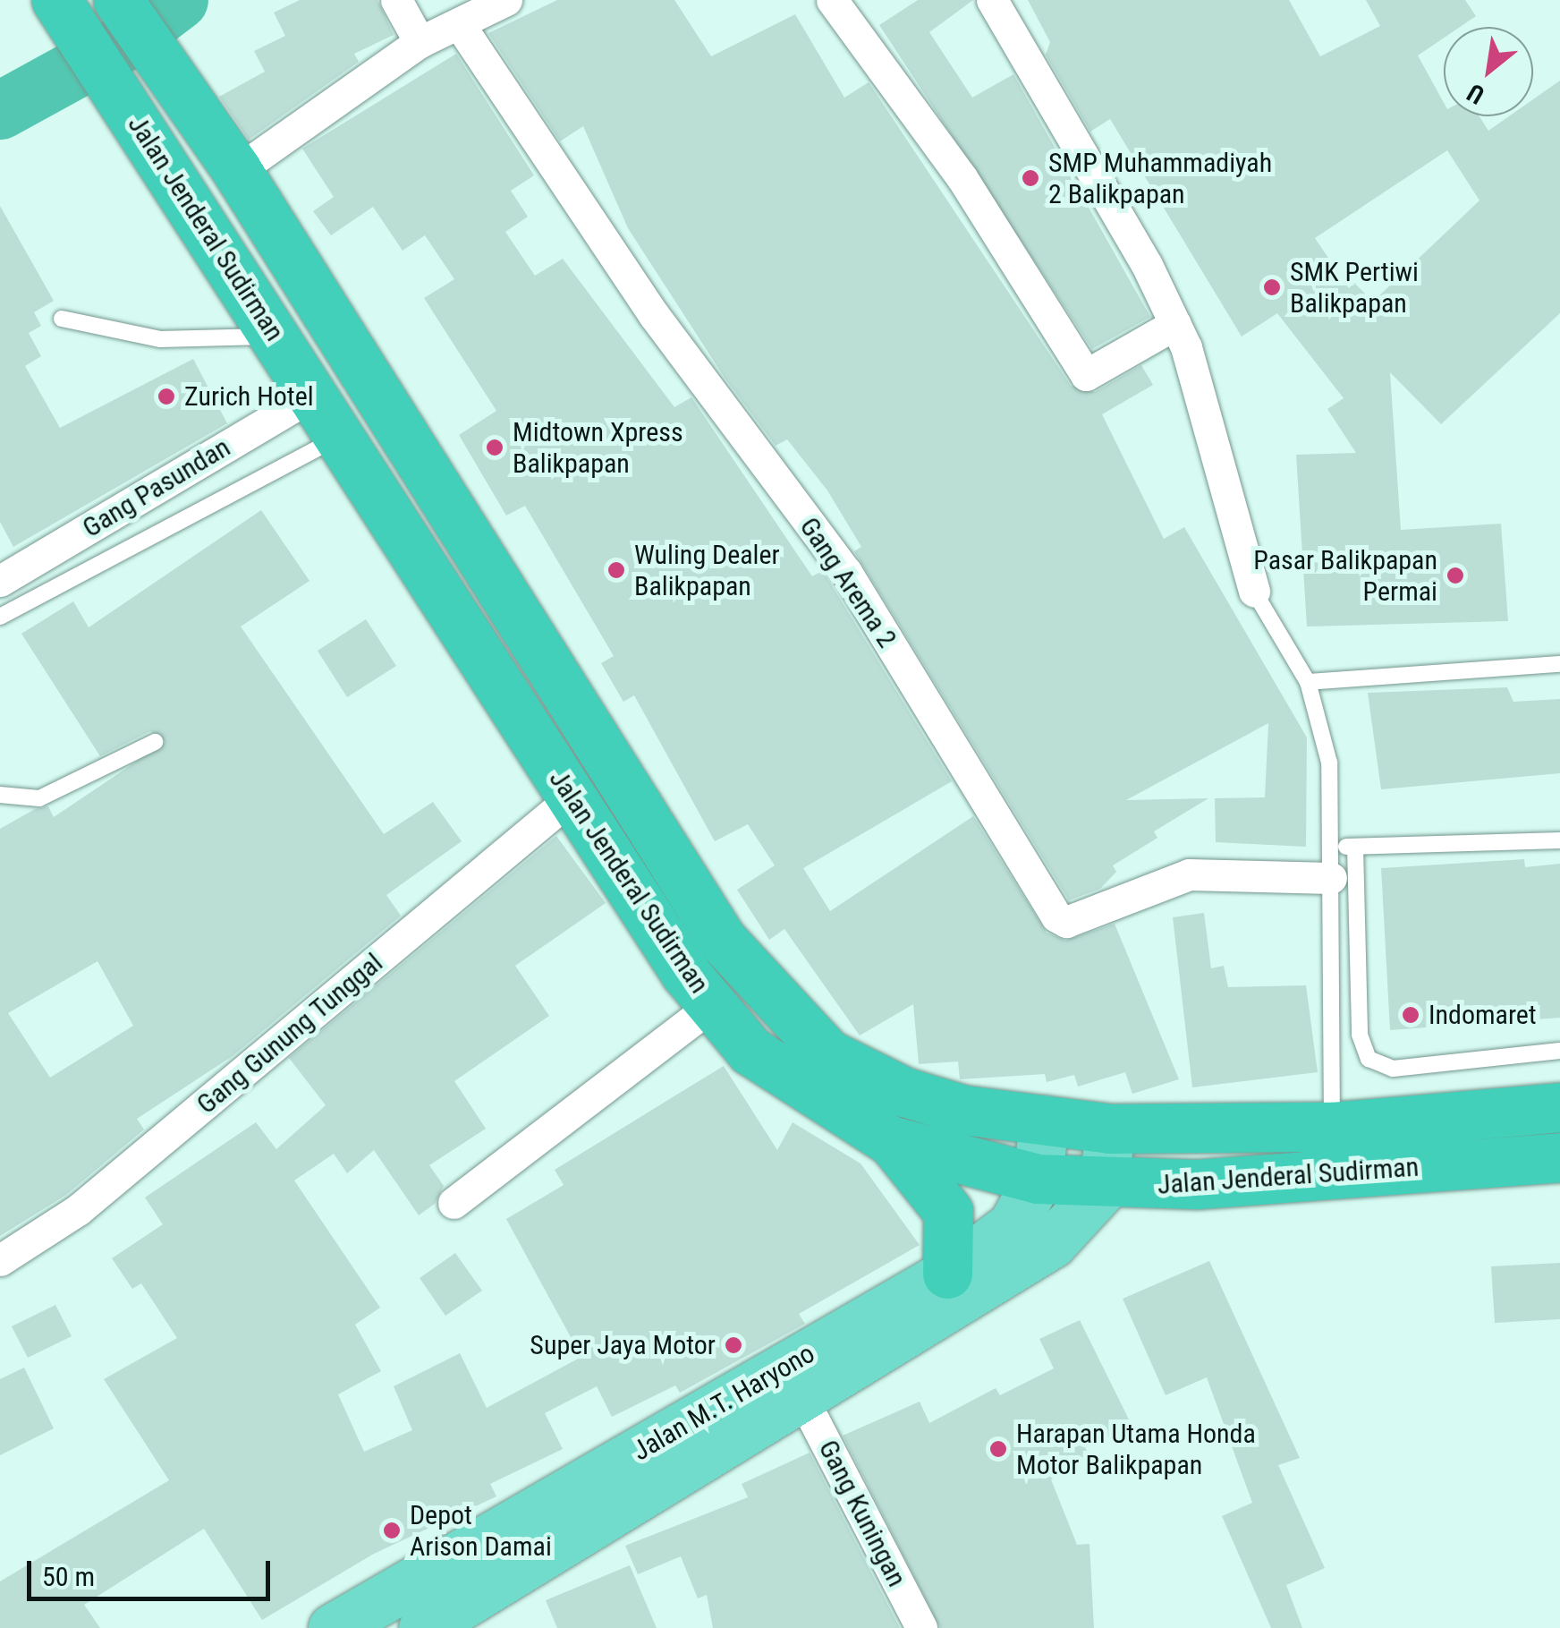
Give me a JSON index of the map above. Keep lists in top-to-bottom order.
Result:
{
  "streets": {
    "highway": ["Jalan Jenderal Sudirman"],
    "main road": ["Jalan M.T. Haryono"],
    "street": [
      "Gang Pasundan",
      "Gang Arema 2",
      "Gang Gunung Tunggal",
      "Gang Kuningan"
    ]
  },
  "crossings": [
    ["Jalan Jenderal Sudirman", "Gang Pasundan"],
    ["Jalan Jenderal Sudirman", "Gang Gunung Tunggal"],
    ["Jalan Jenderal Sudirman", "Jalan M.T. Haryono"],
    ["Jalan M.T. Haryono", "Gang Kuningan"]
  ],
  "places": [
    "SMP Muhammadiyah 2 Balikpapan",
    "SMK Pertiwi Balikpapan",
    "Zurich Hotel",
    "Midtown Xpress Balikpapan",
    "Wuling Dealer Balikpapan",
    "Pasar Balikpapan Permai",
    "Indomaret",
    "Super Jaya Motor",
    "Harapan Utama Honda Motor Balikpapan",
    "Depot Arison Damai"
  ],
  "scale_bar": "50 m",
  "north": "bottom left"
}
